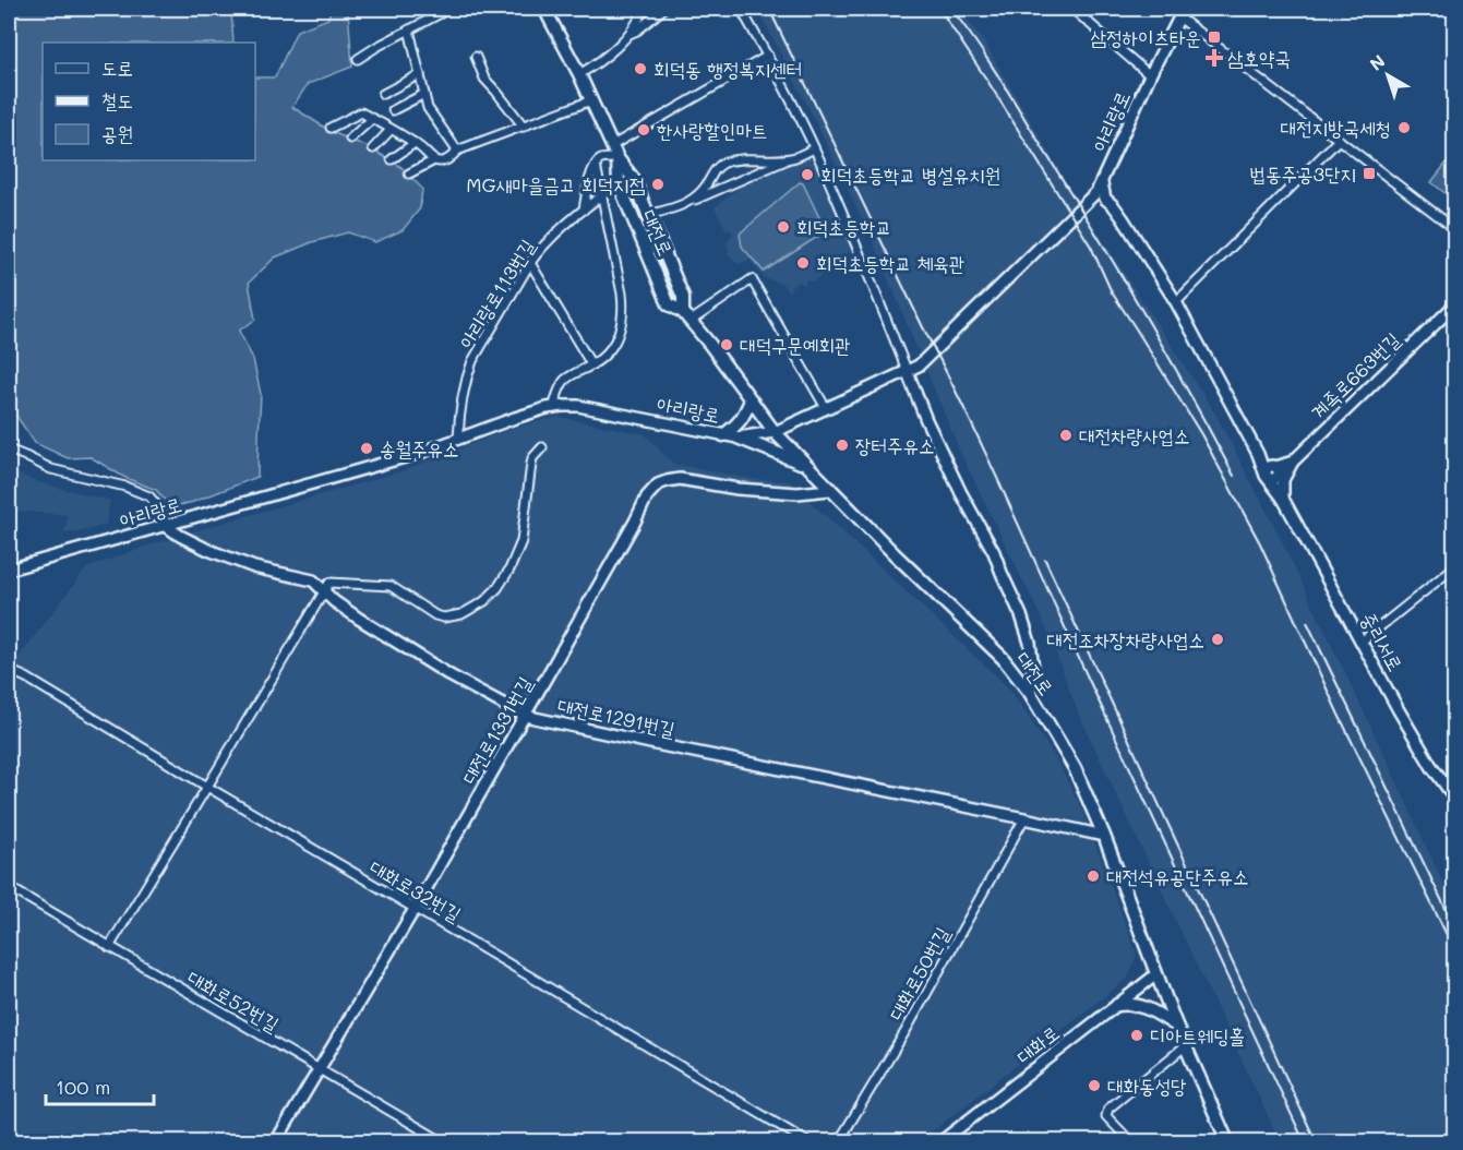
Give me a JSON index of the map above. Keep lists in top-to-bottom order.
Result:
{
  "streets": {
    "main road": [
      "아리랑로",
      "대전로",
      "계족로663번길",
      "중리서로",
      "대전로1291번길",
      "대전로1331번길",
      "대화로"
    ],
    "street": [
      "아리랑로113번길",
      "대화로32번길",
      "대화로50번길",
      "대화로52번길"
    ]
  },
  "crossings": [
    ["아리랑로", "대전로"],
    ["아리랑로", "아리랑로113번길"],
    ["아리랑로", "대전로1291번길"],
    ["대전로", "아리랑로113번길"],
    ["대전로", "대전로1291번길"],
    ["대전로", "대전로1331번길"],
    ["대전로", "대화로"],
    ["대전로1291번길", "대전로1331번길"],
    ["대전로1291번길", "대화로50번길"],
    ["대전로1331번길", "대화로32번길"],
    ["대전로1331번길", "대화로52번길"]
  ],
  "places": {
    "transit": ["삼정하이츠타운", "법동주공3단지"],
    "health": ["삼호약국"],
    "other": [
      "회덕동 행정복지센터",
      "대전지방국세청",
      "한사랑할인마트",
      "회덕초등학교 병설유치원",
      "MG새마을금고 회덕지점",
      "회덕초등학교",
      "회덕초등학교 체육관",
      "대덕구문예회관",
      "대전차량사업소",
      "장터주유소",
      "송월주유소",
      "대전조차장차량사업소",
      "대전석유공단주유소",
      "디아트웨딩홀",
      "대화동성당"
    ]
  },
  "legend": ["도로", "철도", "공원"],
  "scale_bar": "100 m",
  "north": "top left"
}
